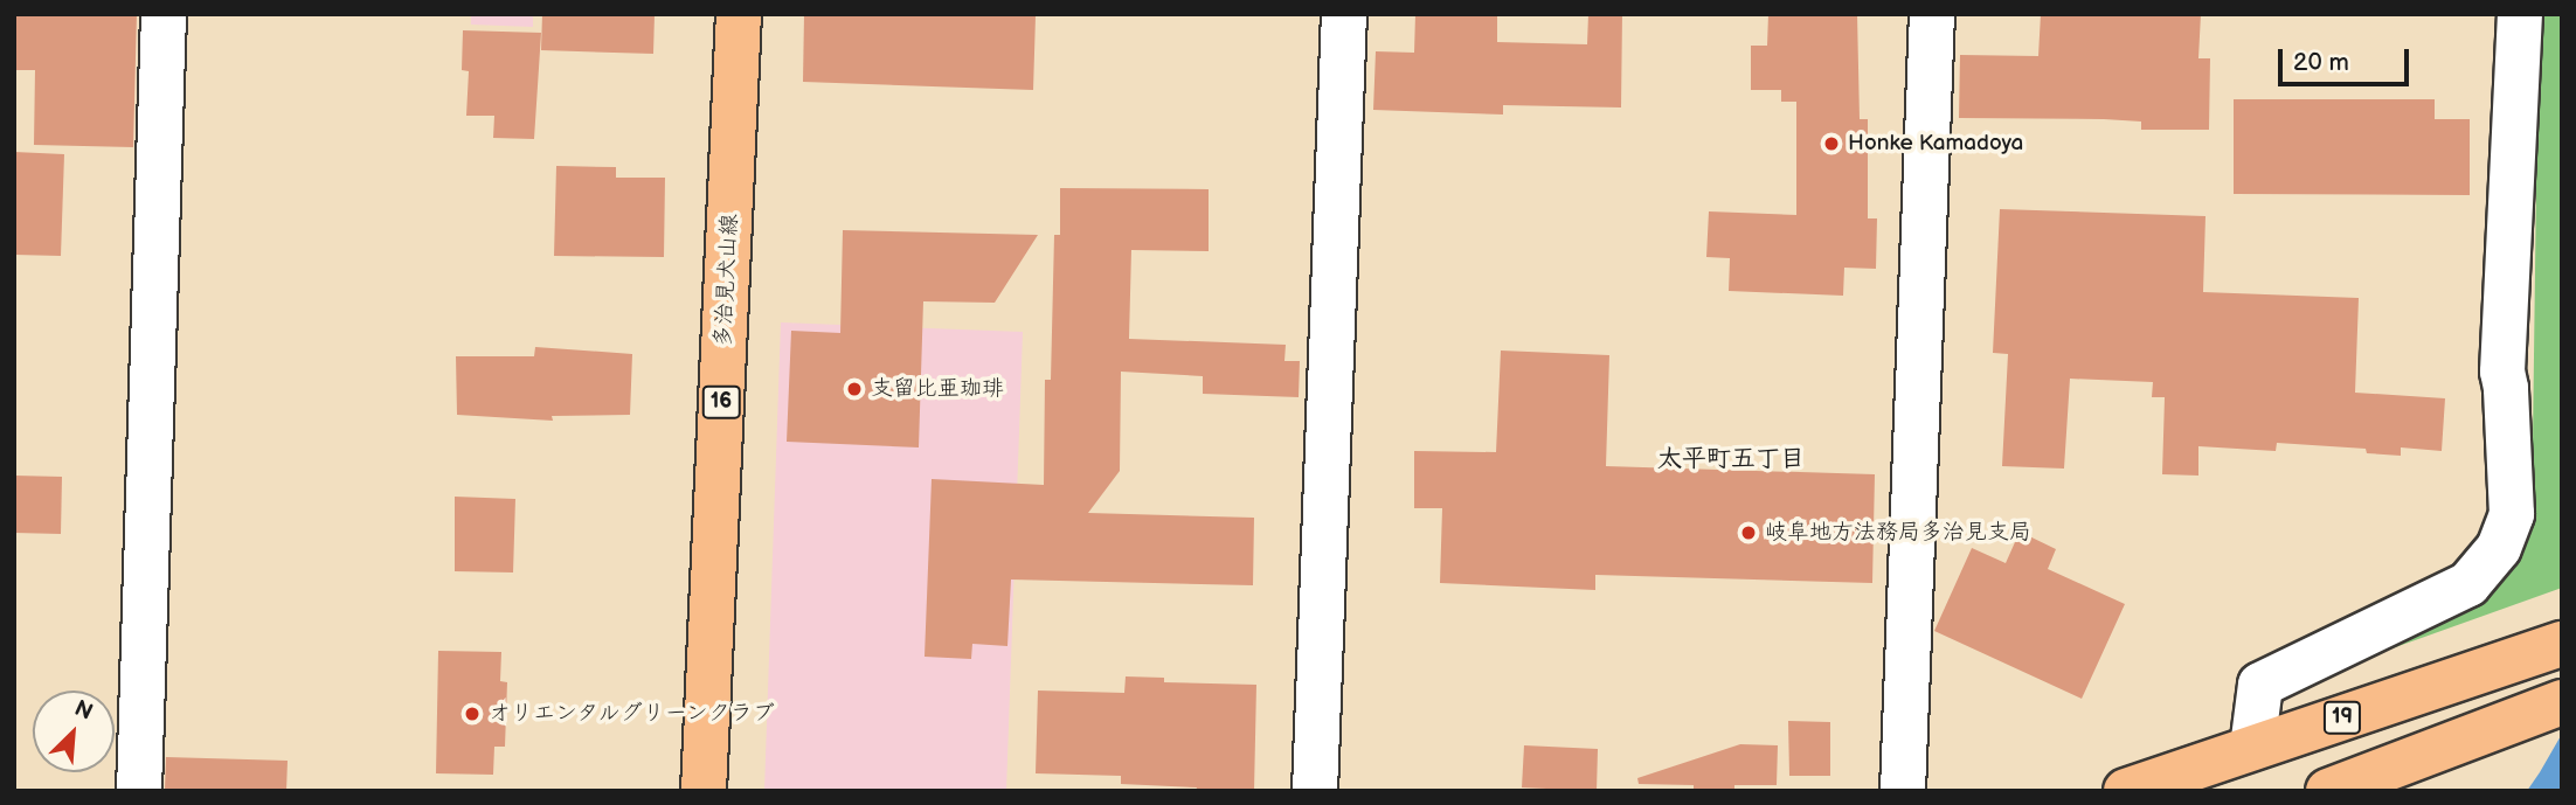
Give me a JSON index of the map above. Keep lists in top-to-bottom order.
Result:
{
  "streets": {
    "main road": ["多治見犬山線", "16", "19"]
  },
  "districts": ["太平町五丁目"],
  "places": [
    "Honke Kamadoya",
    "支留比亜珈琲",
    "岐阜地方法務局多治見支局",
    "オリエンタルグリーンクラブ"
  ],
  "scale_bar": "20 m",
  "north": "top right"
}
